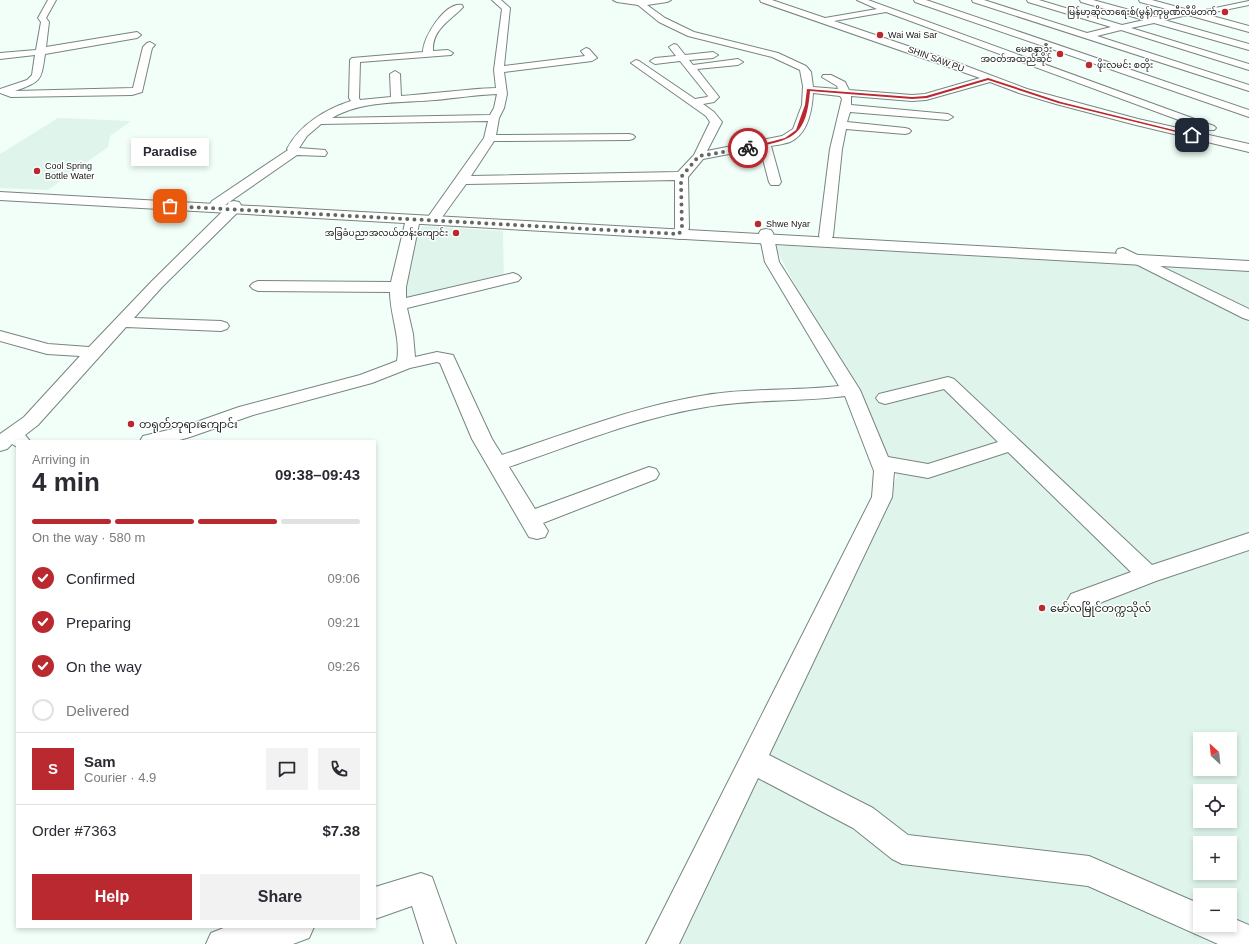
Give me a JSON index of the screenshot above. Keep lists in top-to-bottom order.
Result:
{
  "streets": {
    "street": ["SHIN SAW PU"]
  },
  "places": [
    "မြန်မာ့ဆိုလာရေးစ်(မွန်)ကုမ္ပဏီလီမိတက်",
    "Wai Wai Sar",
    "မေစန္ဒာဦး အဝတ်အထည်ဆိုင်",
    "ဖိုးလမင်း စတိုး",
    "Cool Spring Bottle Water",
    "Paradise",
    "Shwe Nyar",
    "အခြခံပညာအလယ်တန်းကျောင်း",
    "တရုတ်ဘုရားကျောင်း",
    "မော်လမြိုင်တက္ကသိုလ်"
  ],
  "north": "top left",
  "page": {
    "bubble": "Paradise",
    "heading": ["4 min", "Arriving in", "09:38–09:43"],
    "panel": [
      "Sam",
      "Courier · 4.9",
      "Order #7363",
      "$7.38"
    ],
    "bar": "On the way · 580 m",
    "list": [
      ["Confirmed", "09:06"],
      ["Preparing", "09:21"],
      ["On the way", "09:26"],
      "Delivered"
    ],
    "map_buttons": ["+", "−"],
    "round": "S",
    "buttons": ["Help", "Share"]
  }
}
